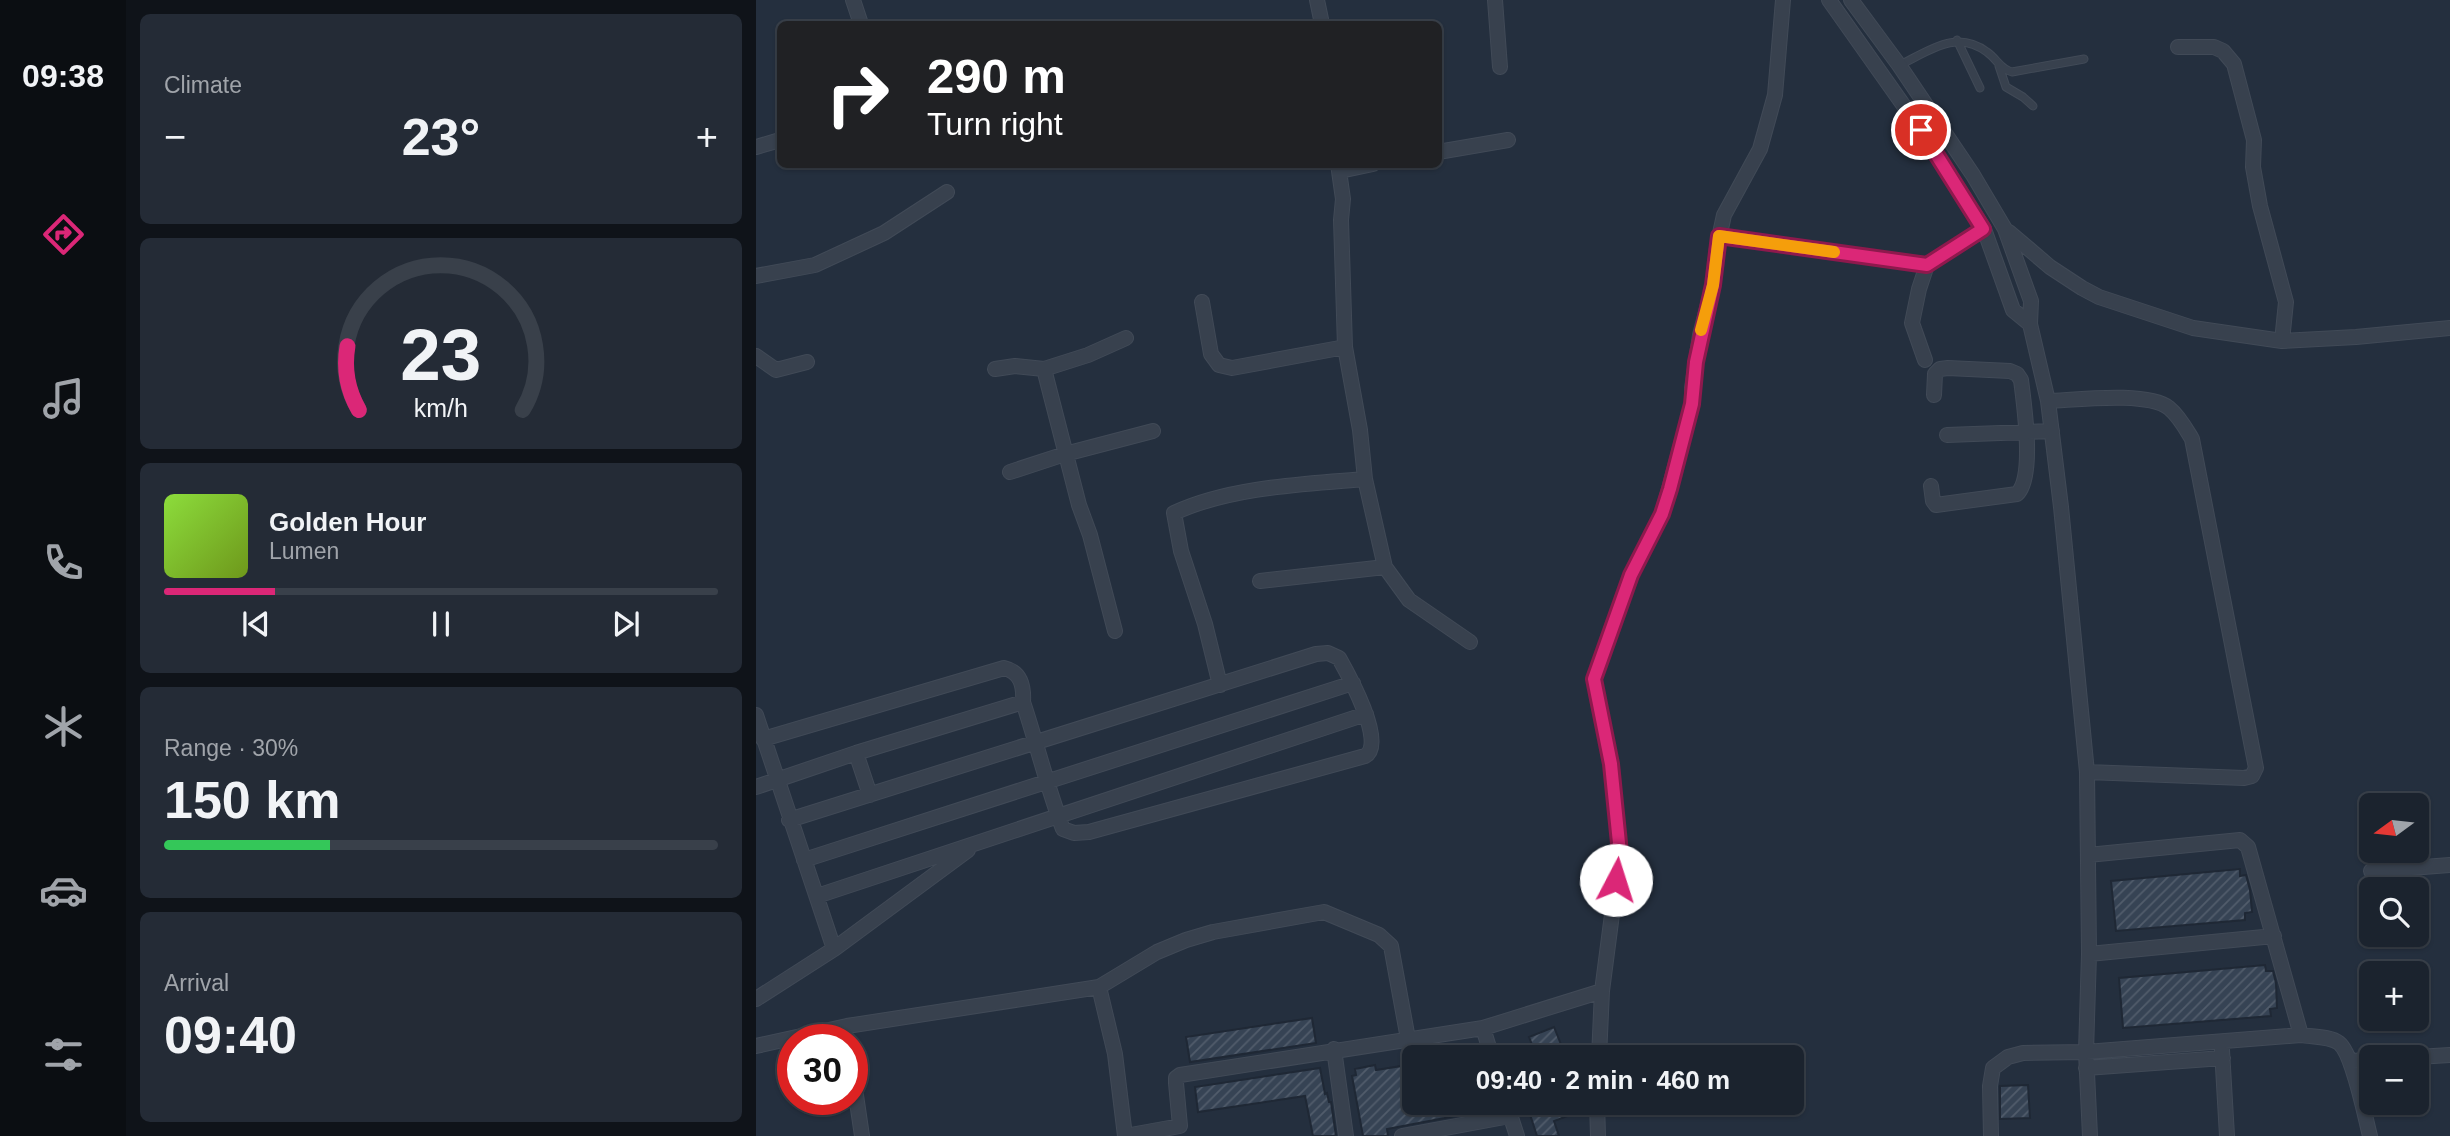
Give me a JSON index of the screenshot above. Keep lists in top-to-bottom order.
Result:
{
  "north": "left",
  "page": {
    "tabs": "09:38",
    "tile": [
      "Climate",
      ["Range · 30%", "150 km"],
      ["Arrival", "09:40"]
    ],
    "turn": ["290 m", "Turn right"],
    "heat": ["−", "23°", "+"],
    "song": ["Golden Hour", "Lumen"],
    "map_buttons": ["+", "−"],
    "limit": "30",
    "trip": "09:40 · 2 min · 460 m",
    "gauge": ["23", "km/h"]
  }
}
